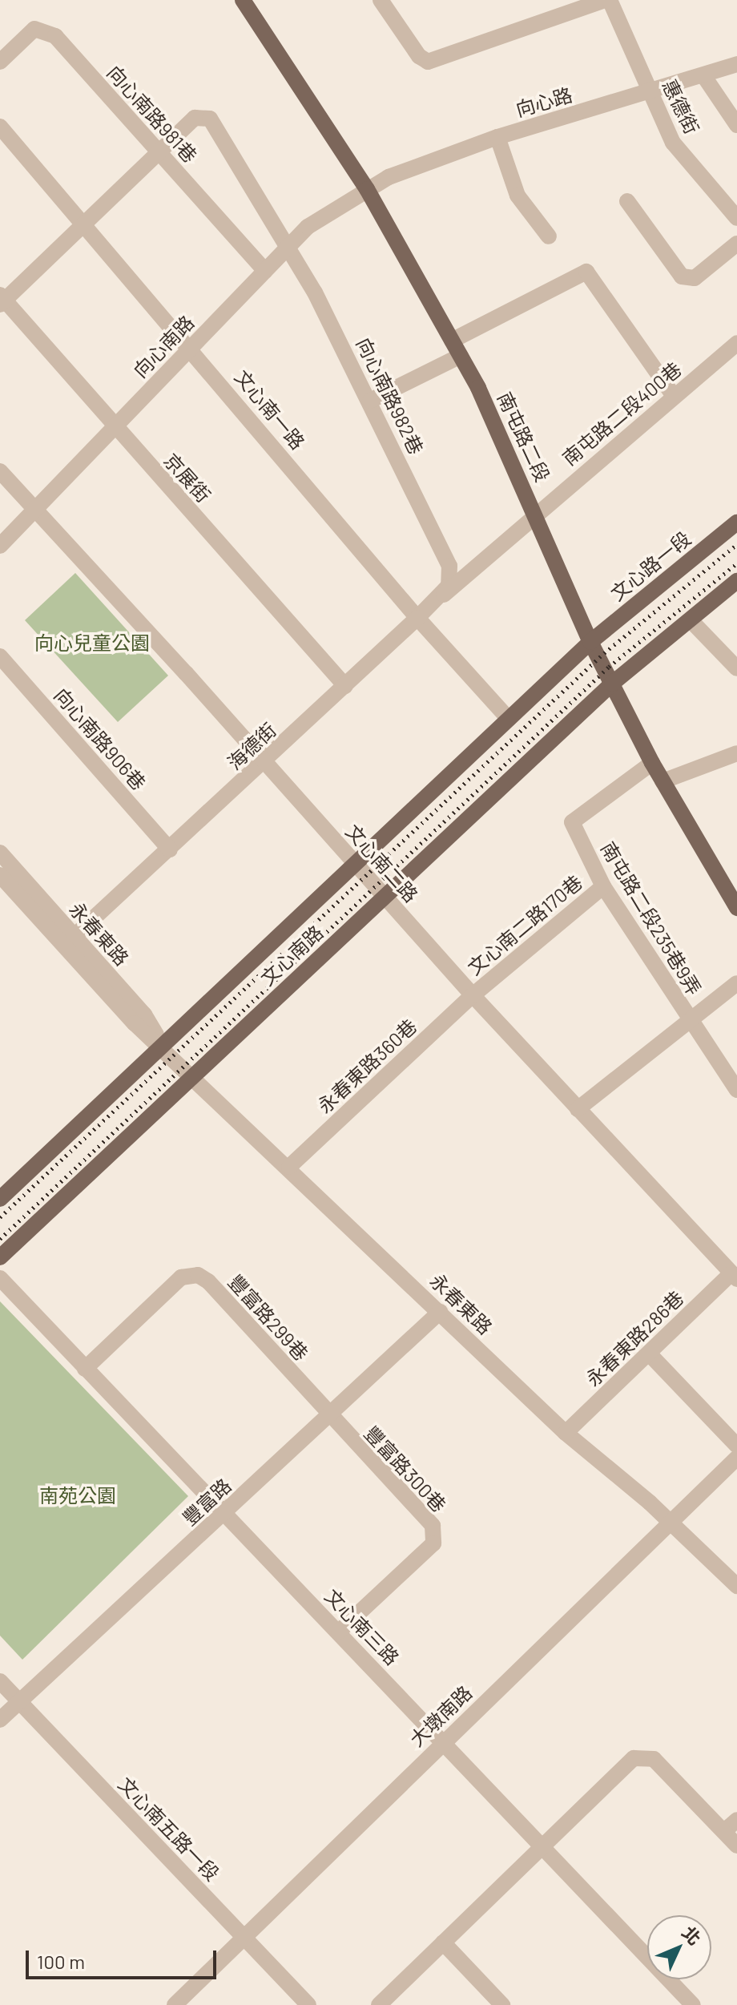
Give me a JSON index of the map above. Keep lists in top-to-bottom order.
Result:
{
  "streets": {
    "main road": ["南屯路二段", "文心路一段", "文心南路"],
    "street": [
      "向心路",
      "惠德街",
      "向心南路981巷",
      "向心南路",
      "向心南路982巷",
      "文心南一路",
      "南屯路二段400巷",
      "京展街",
      "向心南路906巷",
      "海德街",
      "文心南二路",
      "南屯路二段235巷9弄",
      "文心南二路170巷",
      "永春東路",
      "永春東路360巷",
      "豐富路299巷",
      "永春東路286巷",
      "豐富路300巷",
      "豐富路",
      "文心南三路",
      "大墩南路",
      "文心南五路一段"
    ]
  },
  "crossings": [
    ["向心路", "惠德街"],
    ["向心路", "向心南路"],
    ["向心路", "南屯路二段"],
    ["向心南路981巷", "向心南路"],
    ["向心南路981巷", "向心南路982巷"],
    ["向心南路", "向心南路982巷"],
    ["向心南路", "文心南一路"],
    ["向心南路", "南屯路二段"],
    ["向心南路", "京展街"],
    ["向心南路", "文心南二路"],
    ["向心南路982巷", "海德街"],
    ["文心南一路", "南屯路二段400巷"],
    ["文心南一路", "海德街"],
    ["文心南一路", "文心南路"],
    ["南屯路二段400巷", "南屯路二段"],
    ["南屯路二段400巷", "海德街"],
    ["南屯路二段", "文心路一段"],
    ["南屯路二段", "南屯路二段235巷9弄"],
    ["南屯路二段", "文心南路"],
    ["京展街", "海德街"],
    ["文心路一段", "文心南路"],
    ["向心南路906巷", "海德街"],
    ["海德街", "文心南二路"],
    ["海德街", "永春東路"],
    ["文心南二路", "文心南二路170巷"],
    ["文心南二路", "文心南路"],
    ["文心南二路", "永春東路360巷"],
    ["文心南二路", "永春東路286巷"],
    ["南屯路二段235巷9弄", "文心南二路170巷"],
    ["文心南二路170巷", "永春東路360巷"],
    ["永春東路", "文心南路"],
    ["永春東路", "永春東路360巷"],
    ["永春東路", "永春東路286巷"],
    ["永春東路", "豐富路"],
    ["永春東路", "大墩南路"],
    ["豐富路299巷", "豐富路300巷"],
    ["豐富路299巷", "豐富路"],
    ["豐富路299巷", "文心南三路"],
    ["豐富路300巷", "豐富路"],
    ["豐富路300巷", "文心南三路"],
    ["豐富路", "文心南三路"],
    ["豐富路", "文心南五路一段"],
    ["文心南三路", "大墩南路"],
    ["大墩南路", "文心南五路一段"]
  ],
  "parks": ["向心兒童公園", "南苑公園"],
  "scale_bar": "100 m",
  "north": "top right"
}
